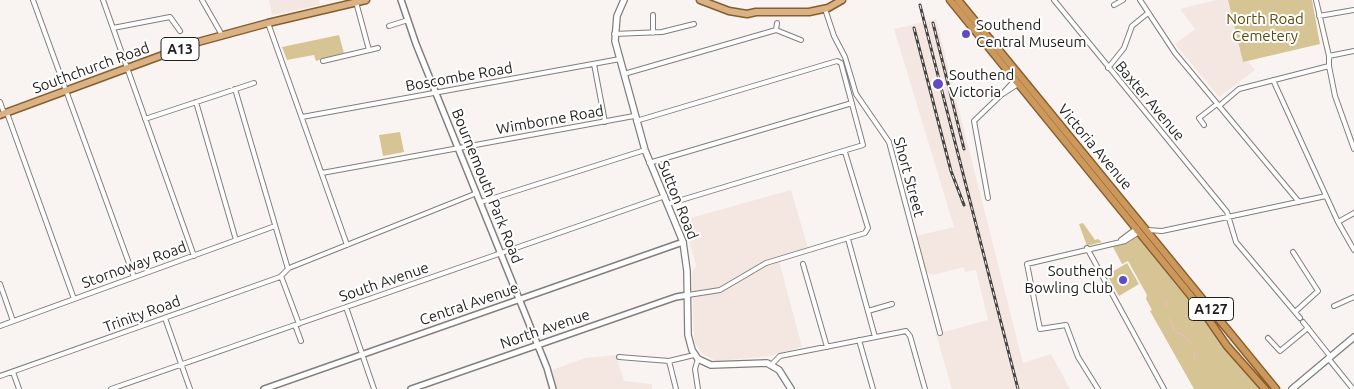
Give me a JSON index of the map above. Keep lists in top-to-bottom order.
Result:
{
  "streets": {
    "highway": ["Victoria Avenue", "A127"],
    "main road": ["A13", "Southchurch Road", "Sutton Road"],
    "street": [
      "Boscombe Road",
      "Baxter Avenue",
      "Wimborne Road",
      "Short Street",
      "Bournemouth Park Road",
      "Stornoway Road",
      "South Avenue",
      "Central Avenue",
      "Trinity Road",
      "North Avenue"
    ]
  },
  "crossings": [
    ["Boscombe Road", "Bournemouth Park Road"],
    ["Boscombe Road", "Sutton Road"],
    ["Wimborne Road", "Bournemouth Park Road"],
    ["Wimborne Road", "Sutton Road"],
    ["Bournemouth Park Road", "South Avenue"],
    ["Bournemouth Park Road", "Central Avenue"],
    ["Bournemouth Park Road", "North Avenue"],
    ["Sutton Road", "South Avenue"],
    ["Sutton Road", "Central Avenue"],
    ["Sutton Road", "North Avenue"]
  ],
  "parks": ["North Road Cemetery"],
  "places": ["Southend Central Museum", "Southend Victoria", "Southend Bowling Club"]
}
